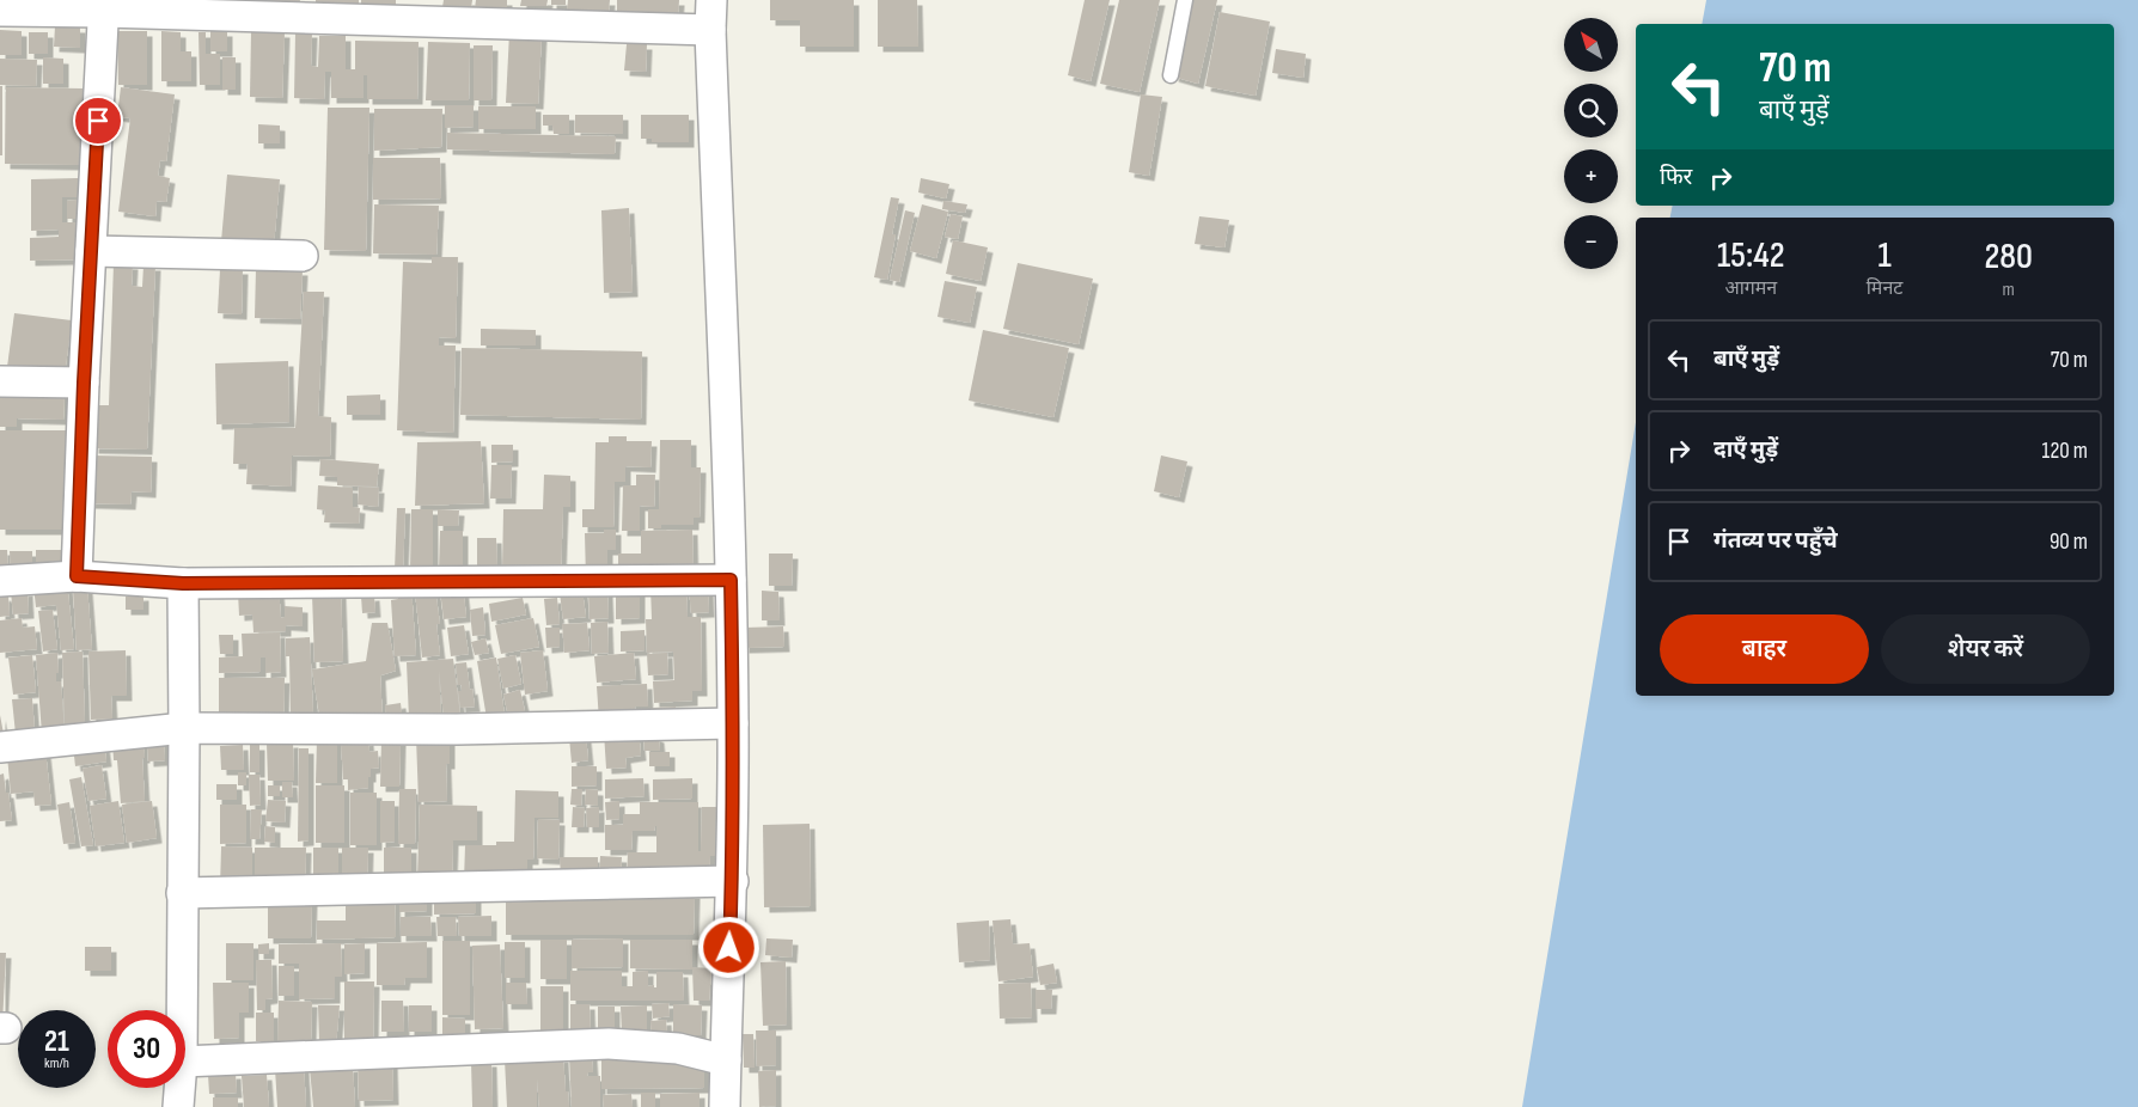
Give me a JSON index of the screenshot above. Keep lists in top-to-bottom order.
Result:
{
  "north": "top left",
  "page": {
    "map_buttons": ["+", "−"],
    "turn": ["70 m", "बाएँ मुड़ें"],
    "then": "फिर",
    "eta": [
      "15:42",
      "आगमन",
      "1",
      "मिनट",
      "280",
      "m"
    ],
    "list": [
      {
        "name": "बाएँ मुड़ें",
        "value": "70 m"
      },
      {
        "name": "दाएँ मुड़ें",
        "value": "120 m"
      },
      {
        "name": "गंतव्य पर पहुँचे",
        "value": "90 m"
      }
    ],
    "buttons": ["बाहर", "शेयर करें"],
    "speed": "21 km/h",
    "limit": "30"
  }
}
